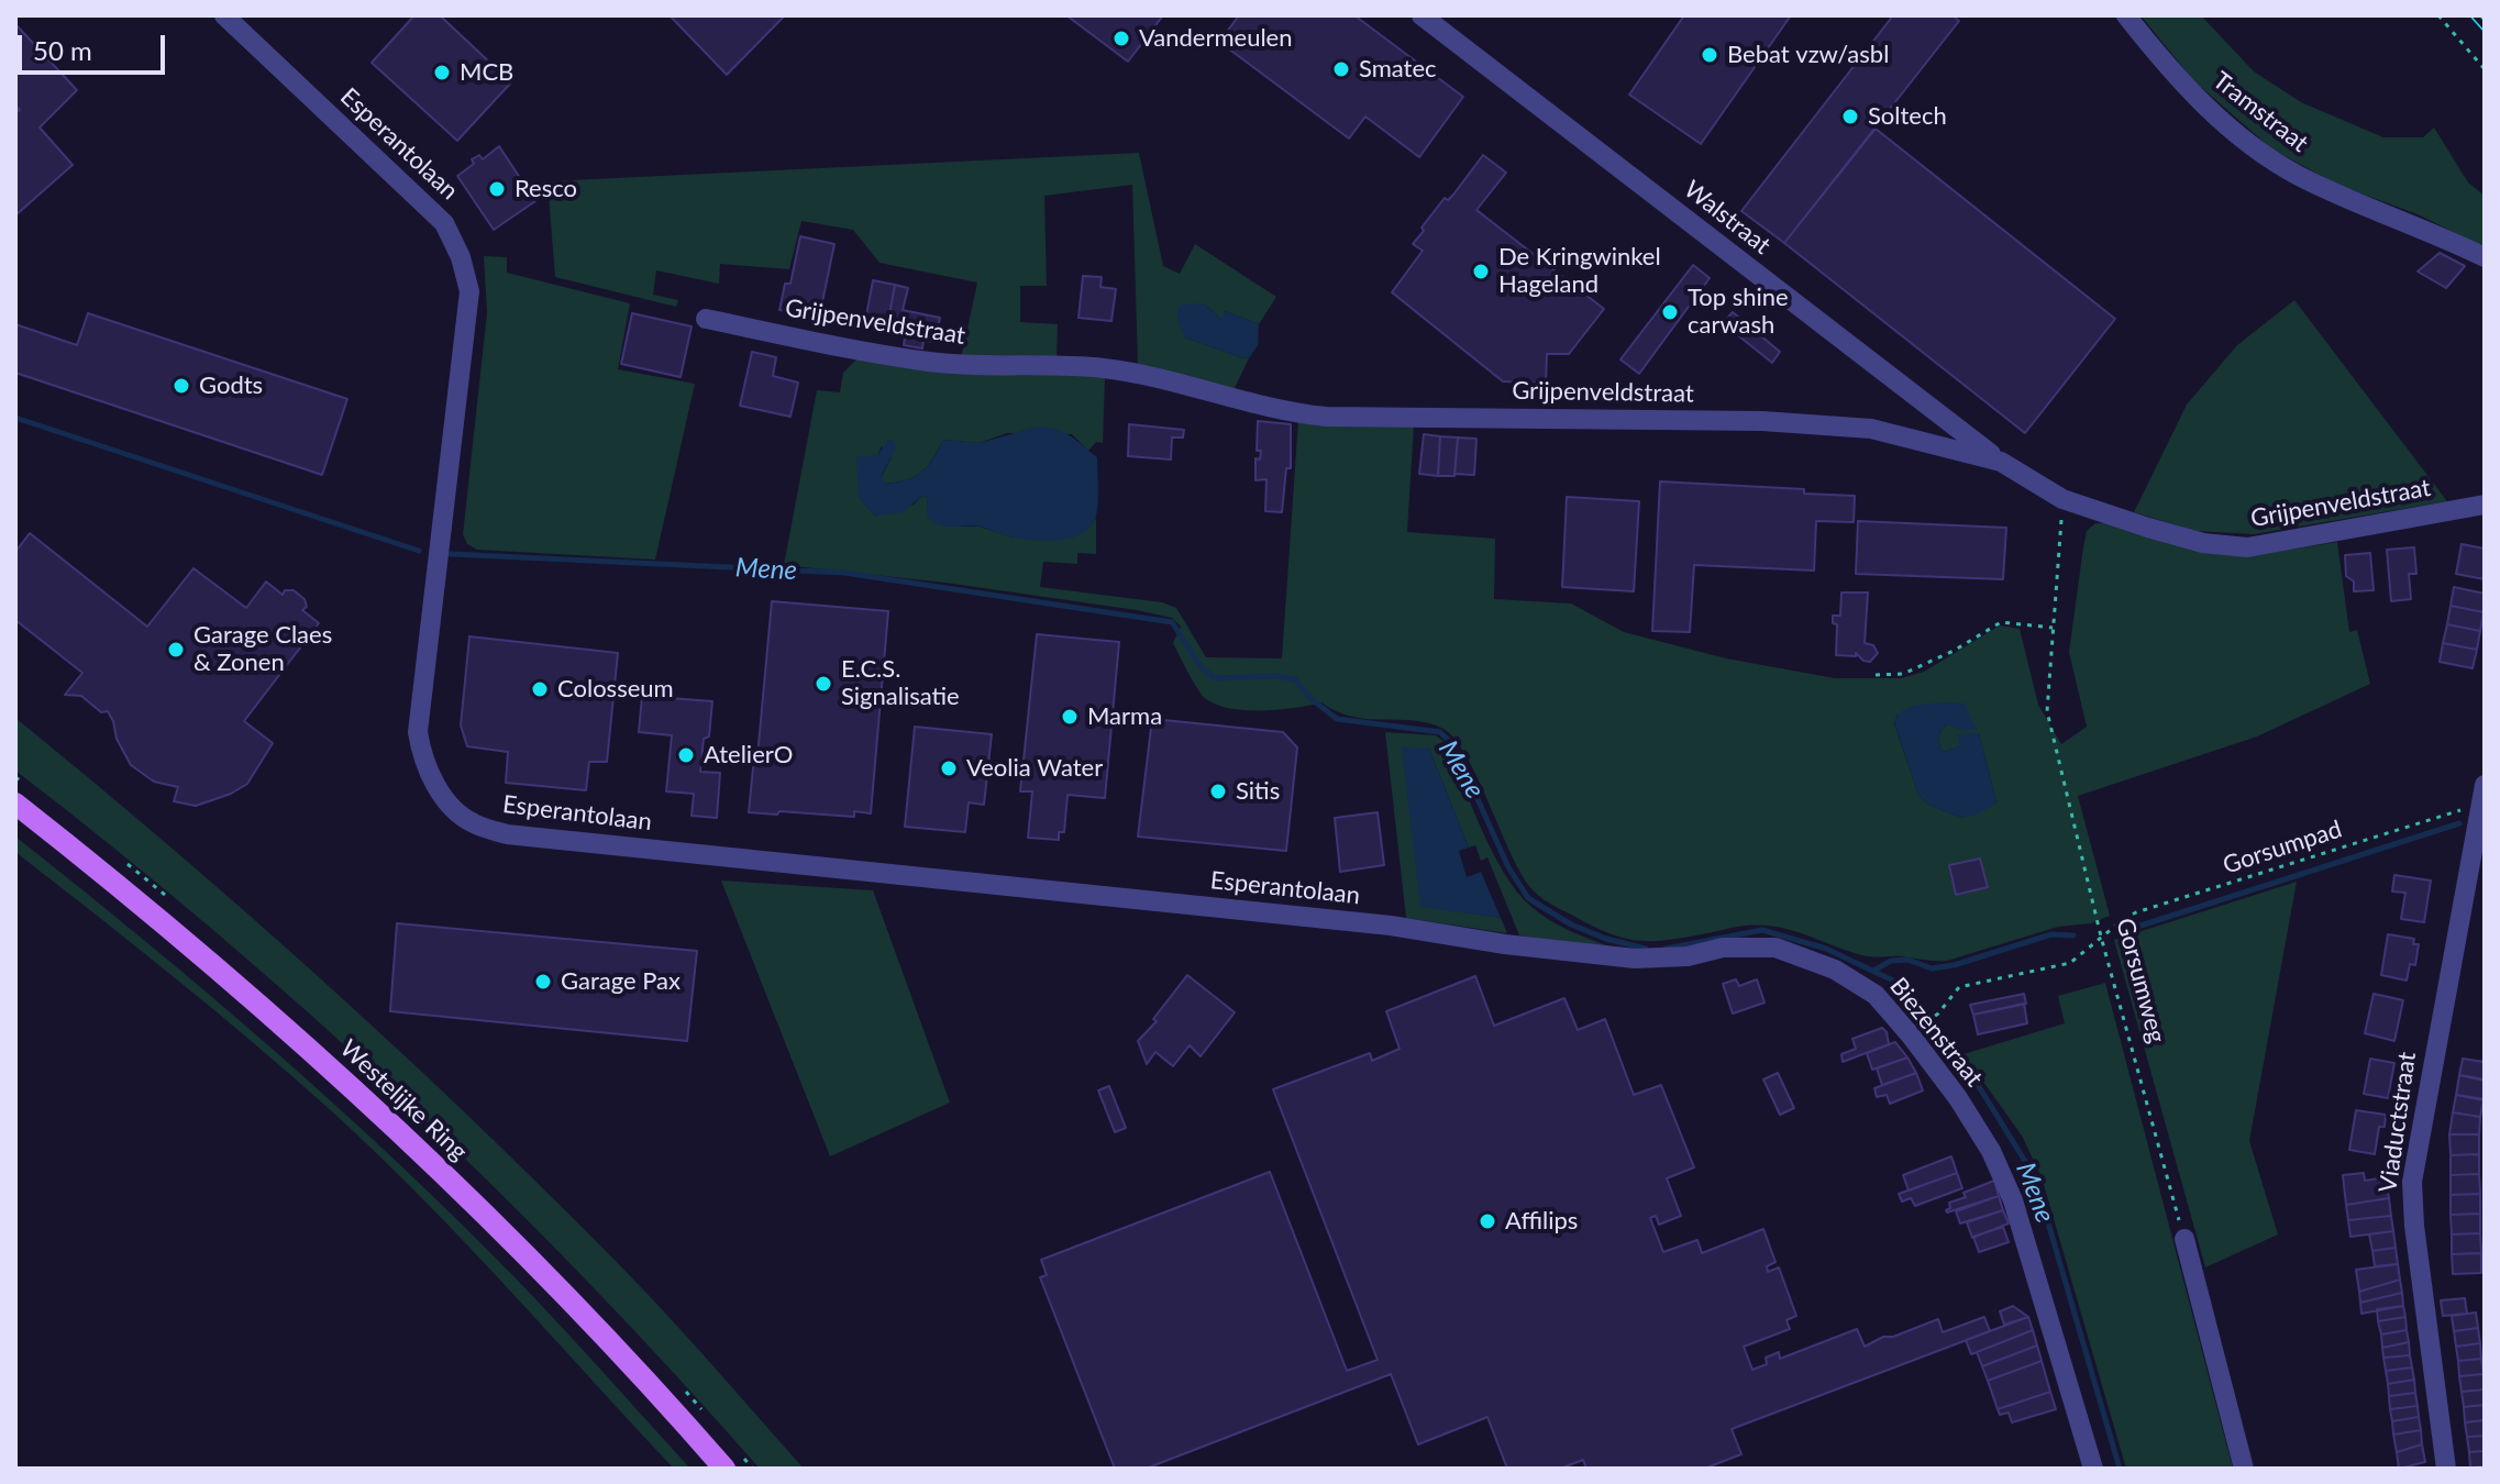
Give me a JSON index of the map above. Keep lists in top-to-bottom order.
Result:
{
  "streets": {
    "main road": ["Westelijke Ring"],
    "street": [
      "Tramstraat",
      "Esperantolaan",
      "Walstraat",
      "Grijpenveldstraat",
      "Biezenstraat",
      "Viaductstraat"
    ],
    "path": ["Gorsumpad", "Gorsumweg"]
  },
  "crossings": [
    ["Esperantolaan", "Biezenstraat"],
    ["Walstraat", "Grijpenveldstraat"],
    ["Grijpenveldstraat", "Gorsumweg"],
    ["Gorsumpad", "Gorsumweg"],
    ["Gorsumpad", "Viaductstraat"]
  ],
  "water": ["Mene"],
  "places": [
    "Vandermeulen",
    "Bebat vzw/asbl",
    "Smatec",
    "MCB",
    "Soltech",
    "Resco",
    "De Kringwinkel Hageland",
    "Top shine carwash",
    "Godts",
    "Garage Claes & Zonen",
    "E.C.S. Signalisatie",
    "Colosseum",
    "Marma",
    "AtelierO",
    "Veolia Water",
    "Sitis",
    "Garage Pax",
    "Affilips"
  ],
  "scale_bar": "50 m"
}
